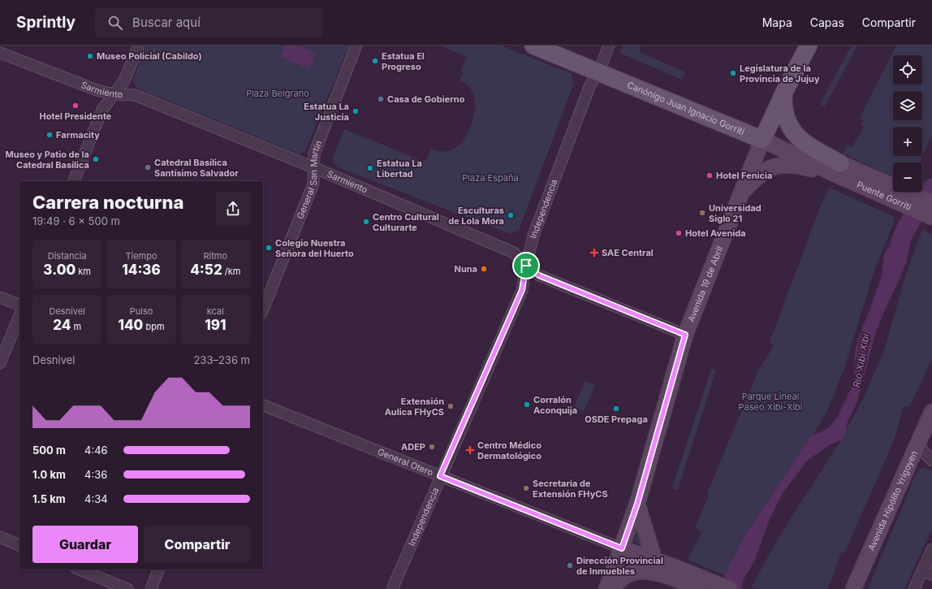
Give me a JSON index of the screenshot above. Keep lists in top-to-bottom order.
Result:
{
  "streets": {
    "main road": [
      "Canónigo Juan Ignacio Gorriti",
      "Puente Gorriti",
      "Avenida 19 de Abril",
      "Avenida Hipólito Yrigoyen"
    ],
    "street": [
      "Sarmiento",
      "General San Martín",
      "Independencia",
      "General Otero"
    ]
  },
  "crossings": [
    ["Sarmiento", "General San Martín"],
    ["Sarmiento", "Independencia"],
    ["Sarmiento", "Avenida 19 de Abril"],
    ["Canónigo Juan Ignacio Gorriti", "Puente Gorriti"],
    ["Canónigo Juan Ignacio Gorriti", "Independencia"],
    ["Canónigo Juan Ignacio Gorriti", "Avenida 19 de Abril"],
    ["Independencia", "General Otero"],
    ["Avenida 19 de Abril", "General Otero"]
  ],
  "water": ["Río Xibi Xibi"],
  "parks": ["Plaza Belgrano", "Plaza España", "Parque Lineal Paseo Xibi-Xibi"],
  "places": {
    "other": [
      "Museo Policial (Cabildo)",
      "Estatua El Progreso",
      "Legislatura de la Provincia de Jujuy",
      "Casa de Gobierno",
      "Hotel Presidente",
      "Estatua La Justicia",
      "Farmacity",
      "Museo y Patio de la Catedral Basílica",
      "Catedral Basílica Santísimo Salvador",
      "Estatua La Libertad",
      "Hotel Fenicia",
      "Universidad Siglo 21",
      "Esculturas de Lola Mora",
      "Centro Cultural Culturarte",
      "Hotel Avenida",
      "Colegio Nuestra Señora del Huerto",
      "Nuna",
      "Corralón Aconquija",
      "Extensión Aulica FHyCS",
      "OSDE Prepaga",
      "ADEP",
      "Secretaria de Extensión FHyCS",
      "Dirección Provincial de Inmuebles"
    ],
    "health": ["SAE Central", "Centro Médico Dermatológico"]
  },
  "page": {
    "header": "Sprintly",
    "search": "Buscar aquí",
    "nav": ["Mapa", "Capas", "Compartir"],
    "map_buttons": ["+", "−"],
    "heading": ["Carrera nocturna", "19:49 · 6 × 500 m"],
    "stats": [
      ["Distancia", "3.00 km"],
      ["Tiempo", "14:36"],
      ["Ritmo", "4:52 /km"],
      ["Desnivel", "24 m"],
      ["Pulso", "140 bpm"],
      ["kcal", "191"]
    ],
    "chart": ["Desnivel", "233–236 m"],
    "list": [
      {
        "name": "500 m",
        "note": "4:46"
      },
      {
        "name": "1.0 km",
        "note": "4:36"
      },
      {
        "name": "1.5 km",
        "note": "4:34"
      }
    ],
    "buttons": ["Guardar", "Compartir"]
  }
}
